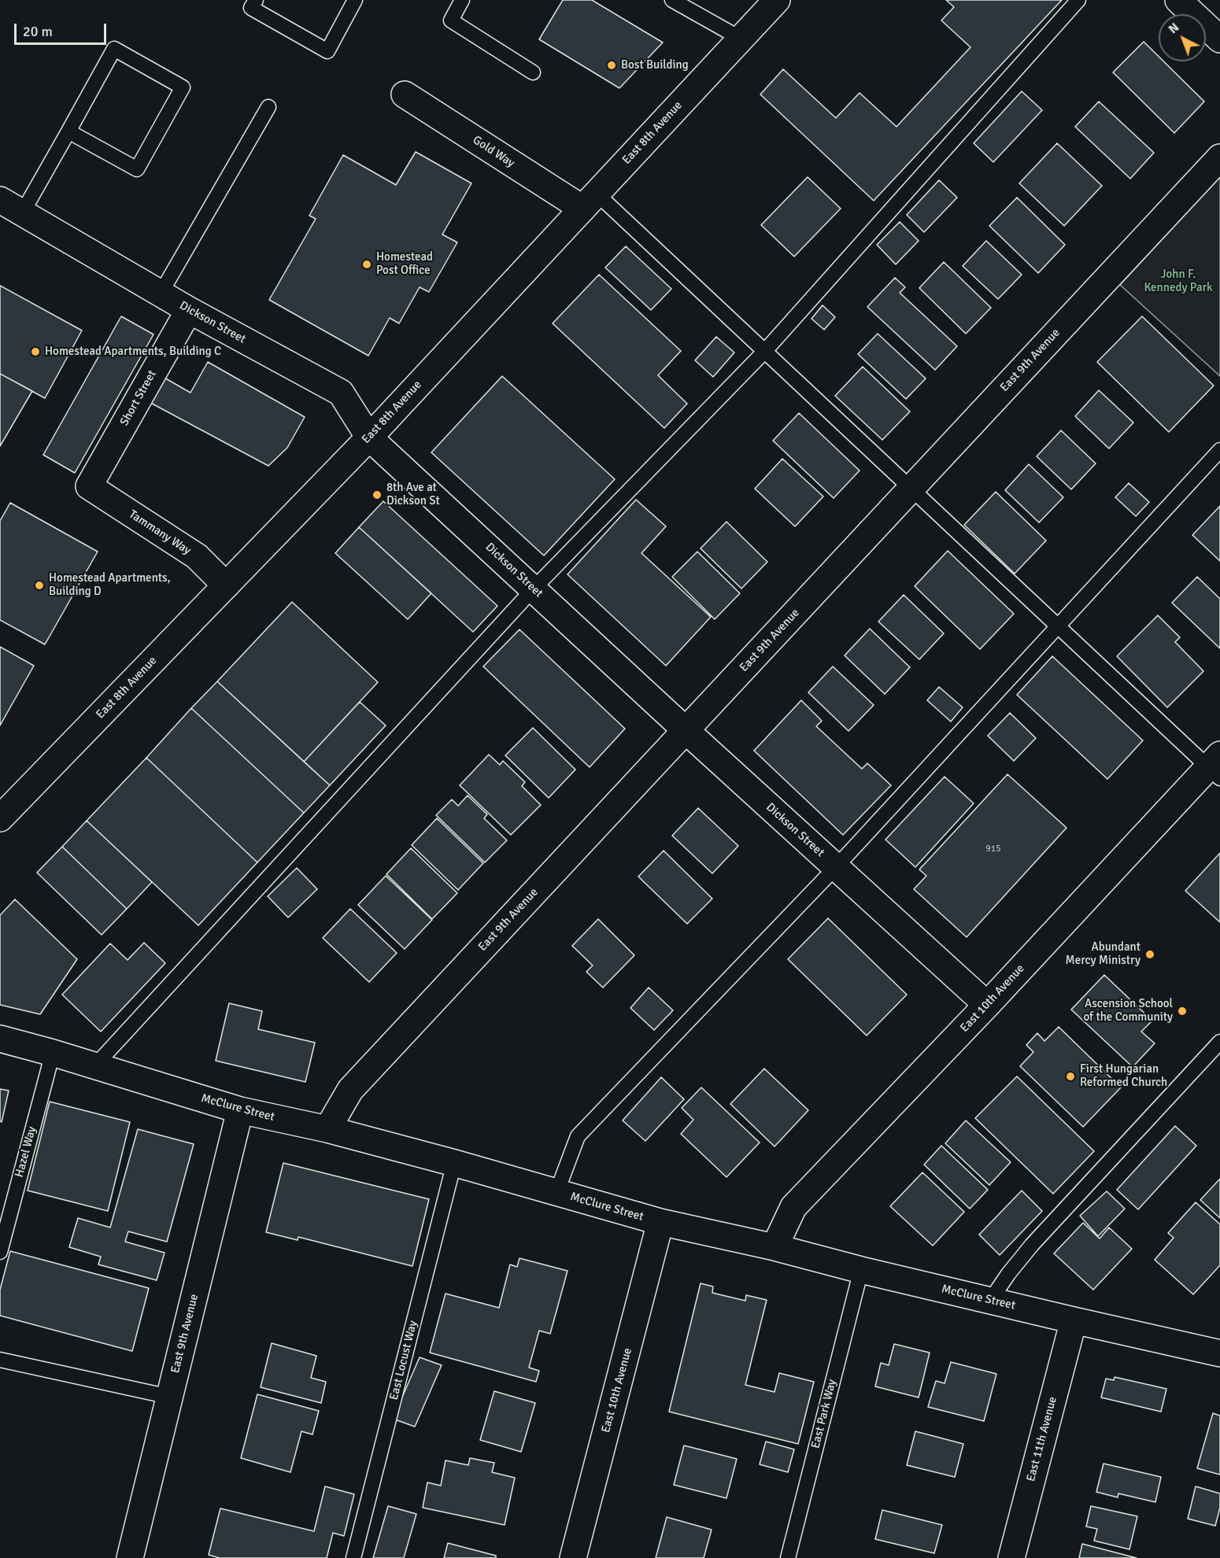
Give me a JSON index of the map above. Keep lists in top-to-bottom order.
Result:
{
  "streets": {
    "street": [
      "East 8th Avenue",
      "Gold Way",
      "Dickson Street",
      "East 9th Avenue",
      "Short Street",
      "Tammany Way",
      "East 10th Avenue",
      "McClure Street",
      "East 11th Avenue"
    ],
    "lane": ["Hazel Way", "East Locust Way", "East Park Way"]
  },
  "crossings": [
    ["East 8th Avenue", "Gold Way"],
    ["East 8th Avenue", "Dickson Street"],
    ["East 8th Avenue", "Tammany Way"],
    ["Dickson Street", "East 9th Avenue"],
    ["Dickson Street", "Short Street"],
    ["Dickson Street", "East 10th Avenue"],
    ["East 9th Avenue", "McClure Street"],
    ["Short Street", "Tammany Way"],
    ["East 10th Avenue", "McClure Street"],
    ["McClure Street", "Hazel Way"],
    ["McClure Street", "East Locust Way"],
    ["McClure Street", "East Park Way"],
    ["McClure Street", "East 11th Avenue"]
  ],
  "parks": ["John F. Kennedy Park"],
  "places": [
    "Bost Building",
    "Homestead Post Office",
    "Homestead Apartments, Building C",
    "8th Ave at Dickson St",
    "Homestead Apartments, Building D",
    "Abundant Mercy Ministry",
    "Ascension School of the Community",
    "First Hungarian Reformed Church"
  ],
  "house_numbers": ["915"],
  "scale_bar": "20 m",
  "north": "top left"
}
